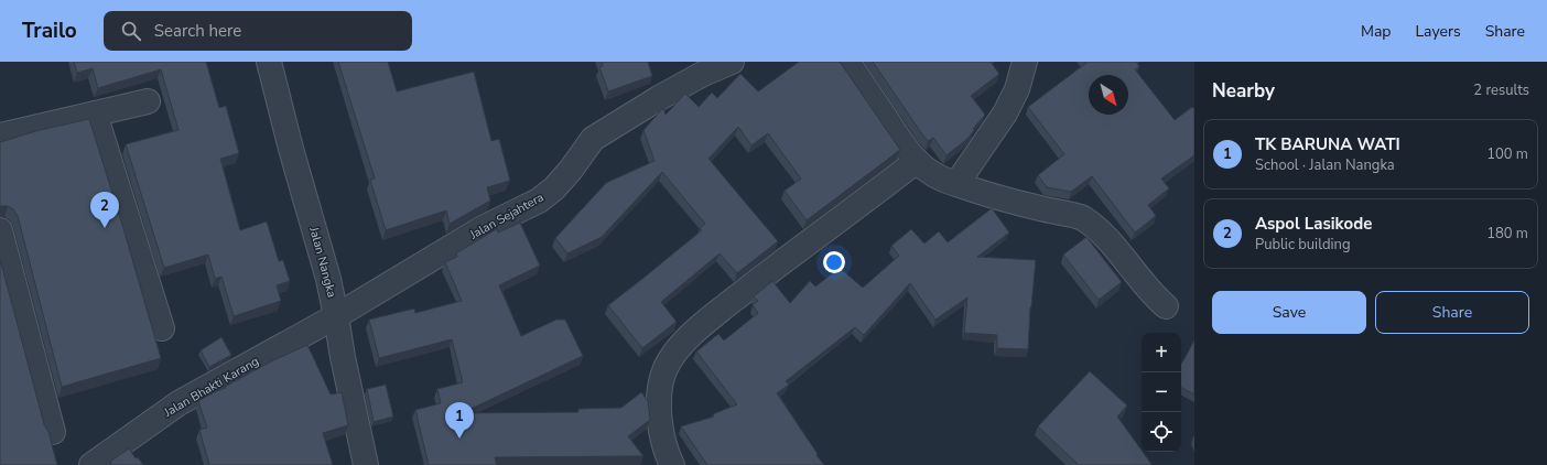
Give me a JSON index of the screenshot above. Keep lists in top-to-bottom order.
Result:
{
  "streets": {
    "street": ["Jalan Sejahtera", "Jalan Nangka", "Jalan Bhakti Karang"]
  },
  "crossings": [
    ["Jalan Sejahtera", "Jalan Nangka"],
    ["Jalan Sejahtera", "Jalan Bhakti Karang"],
    ["Jalan Nangka", "Jalan Bhakti Karang"]
  ],
  "north": "bottom right",
  "page": {
    "header": "Trailo",
    "search": "Search here",
    "nav": ["Map", "Layers", "Share"],
    "heading": ["Nearby", "2 results"],
    "list": [
      {
        "mark": "1",
        "name": "TK BARUNA WATI",
        "note": "School · Jalan Nangka",
        "value": "100 m"
      },
      {
        "mark": "2",
        "name": "Aspol Lasikode",
        "note": "Public building",
        "value": "180 m"
      }
    ],
    "pins": ["2", "1"],
    "buttons": ["Save", "Share"],
    "map_buttons": ["+", "−"]
  }
}
